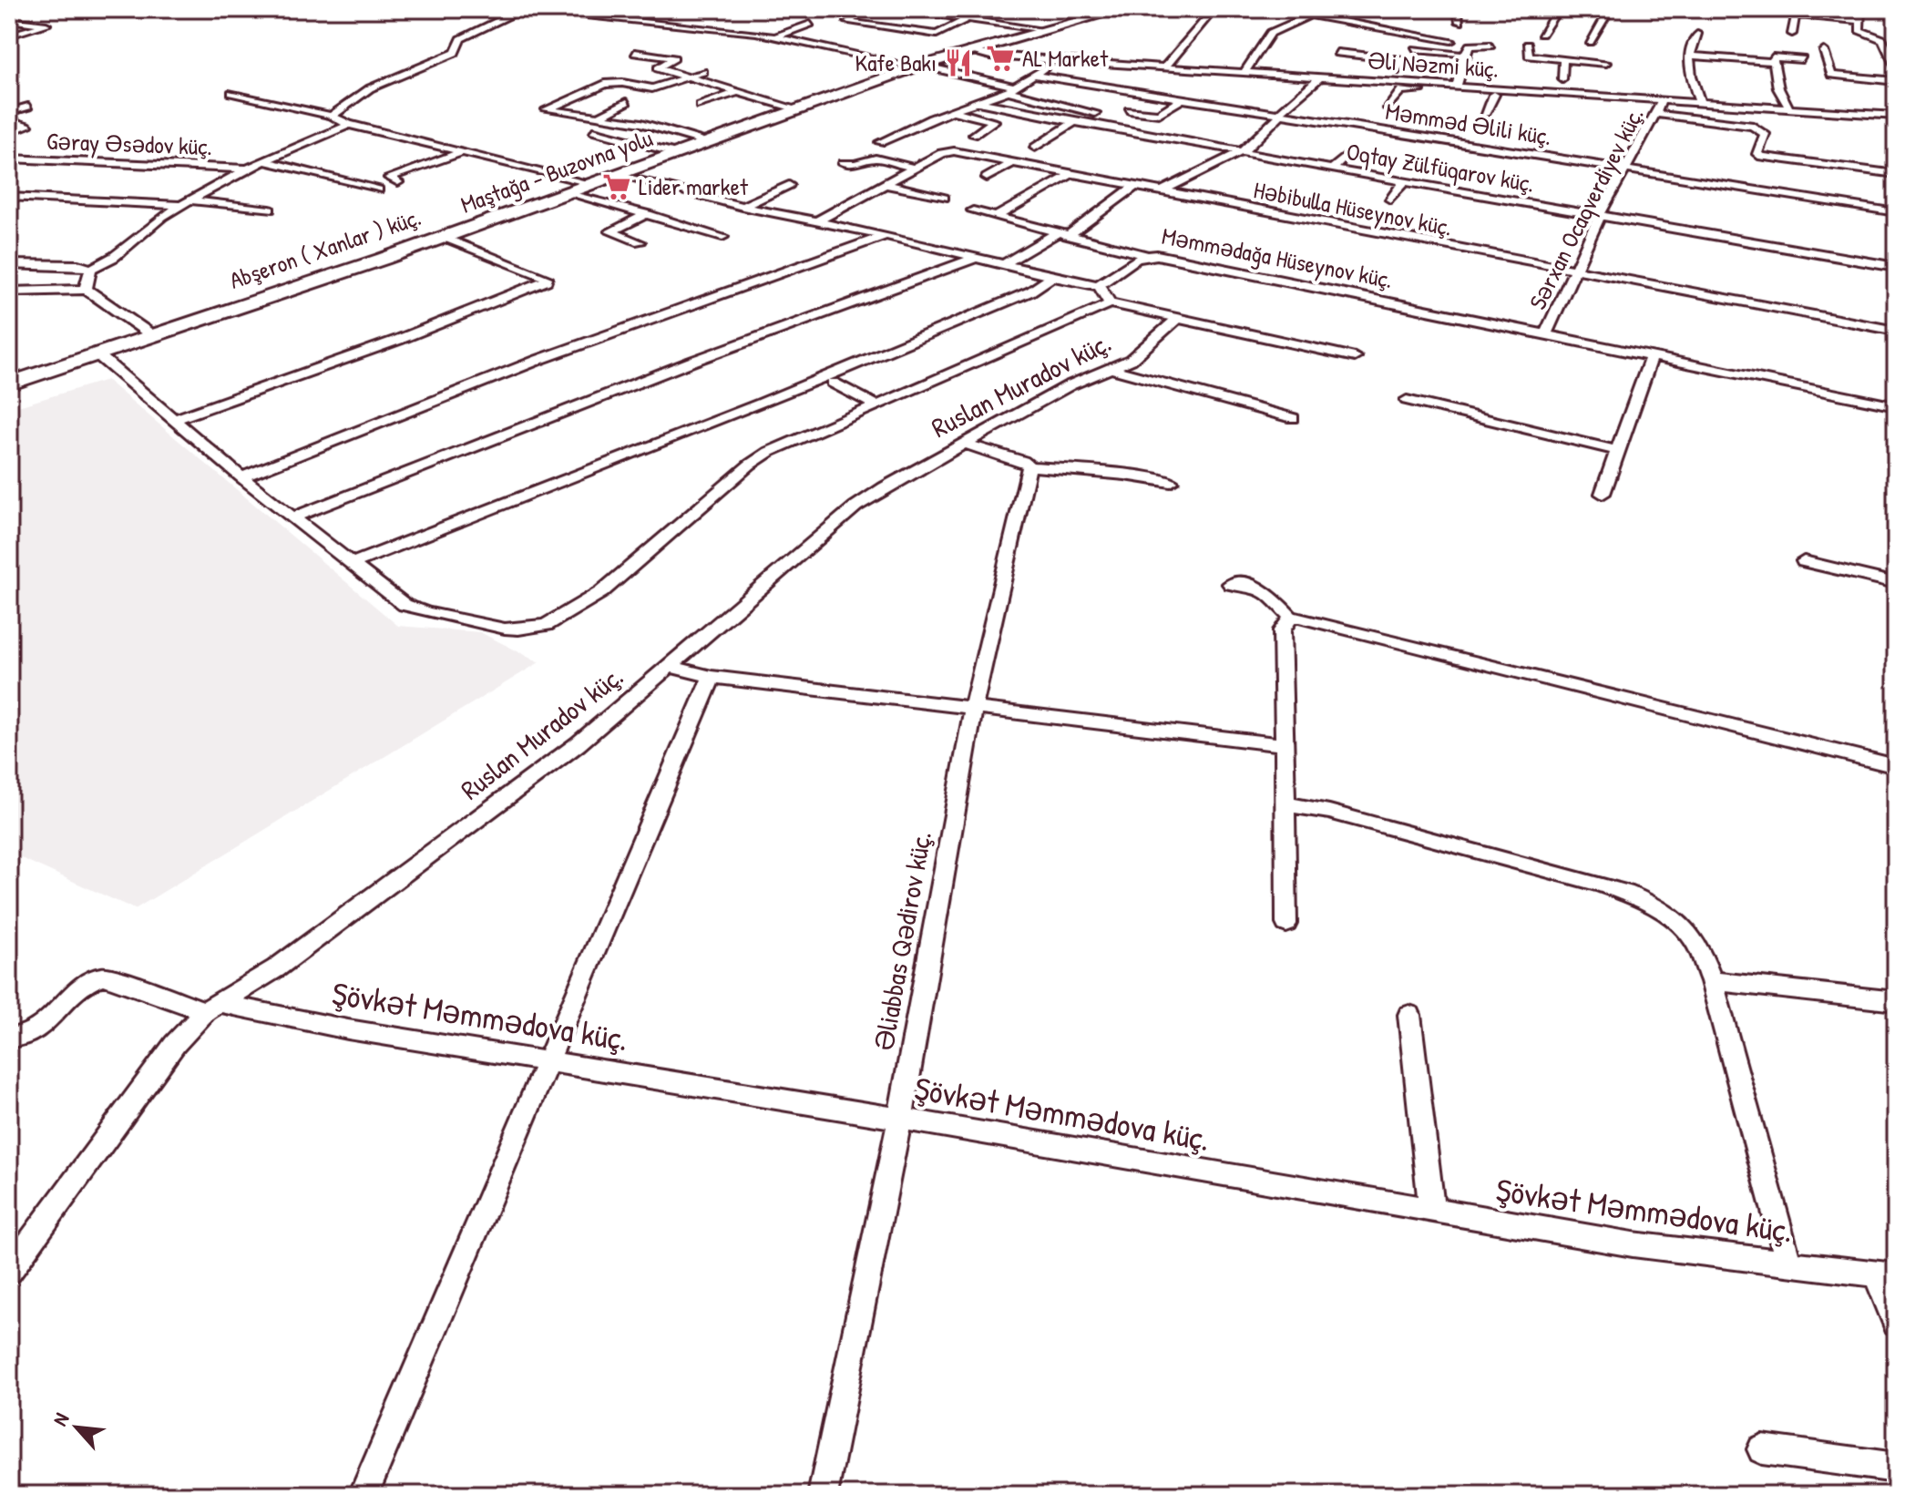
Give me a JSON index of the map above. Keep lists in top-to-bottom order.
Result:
{
  "streets": {
    "main road": ["Maştağa - Buzovna yolu", "Abşeron ( Xanlar ) küç."],
    "street": [
      "Əli Nəzmi küç.",
      "Məmməd Əlili küç.",
      "Gəray Əsədov küç.",
      "Oqtay Zülfüqarov küç.",
      "Həbibulla Hüseynov küç.",
      "Sərxan Ocaqverdiyev küç.",
      "Məmmədağa Hüseynov küç.",
      "Ruslan Muradov küç.",
      "Əliabbas Qədirov küç.",
      "Şövkət Məmmədova küç."
    ]
  },
  "crossings": [
    ["Əli Nəzmi küç.", "Maştağa - Buzovna yolu"],
    ["Əli Nəzmi küç.", "Sərxan Ocaqverdiyev küç."],
    ["Məmməd Əlili küç.", "Sərxan Ocaqverdiyev küç."],
    ["Oqtay Zülfüqarov küç.", "Sərxan Ocaqverdiyev küç."],
    ["Maştağa - Buzovna yolu", "Abşeron ( Xanlar ) küç."],
    ["Həbibulla Hüseynov küç.", "Sərxan Ocaqverdiyev küç."],
    ["Sərxan Ocaqverdiyev küç.", "Məmmədağa Hüseynov küç."],
    ["Ruslan Muradov küç.", "Şövkət Məmmədova küç."],
    ["Əliabbas Qədirov küç.", "Şövkət Məmmədova küç."]
  ],
  "places": {
    "supermarket": ["AL Market", "Lider market"],
    "restaurant": ["Kafe Bakı"]
  },
  "north": "top left"
}
